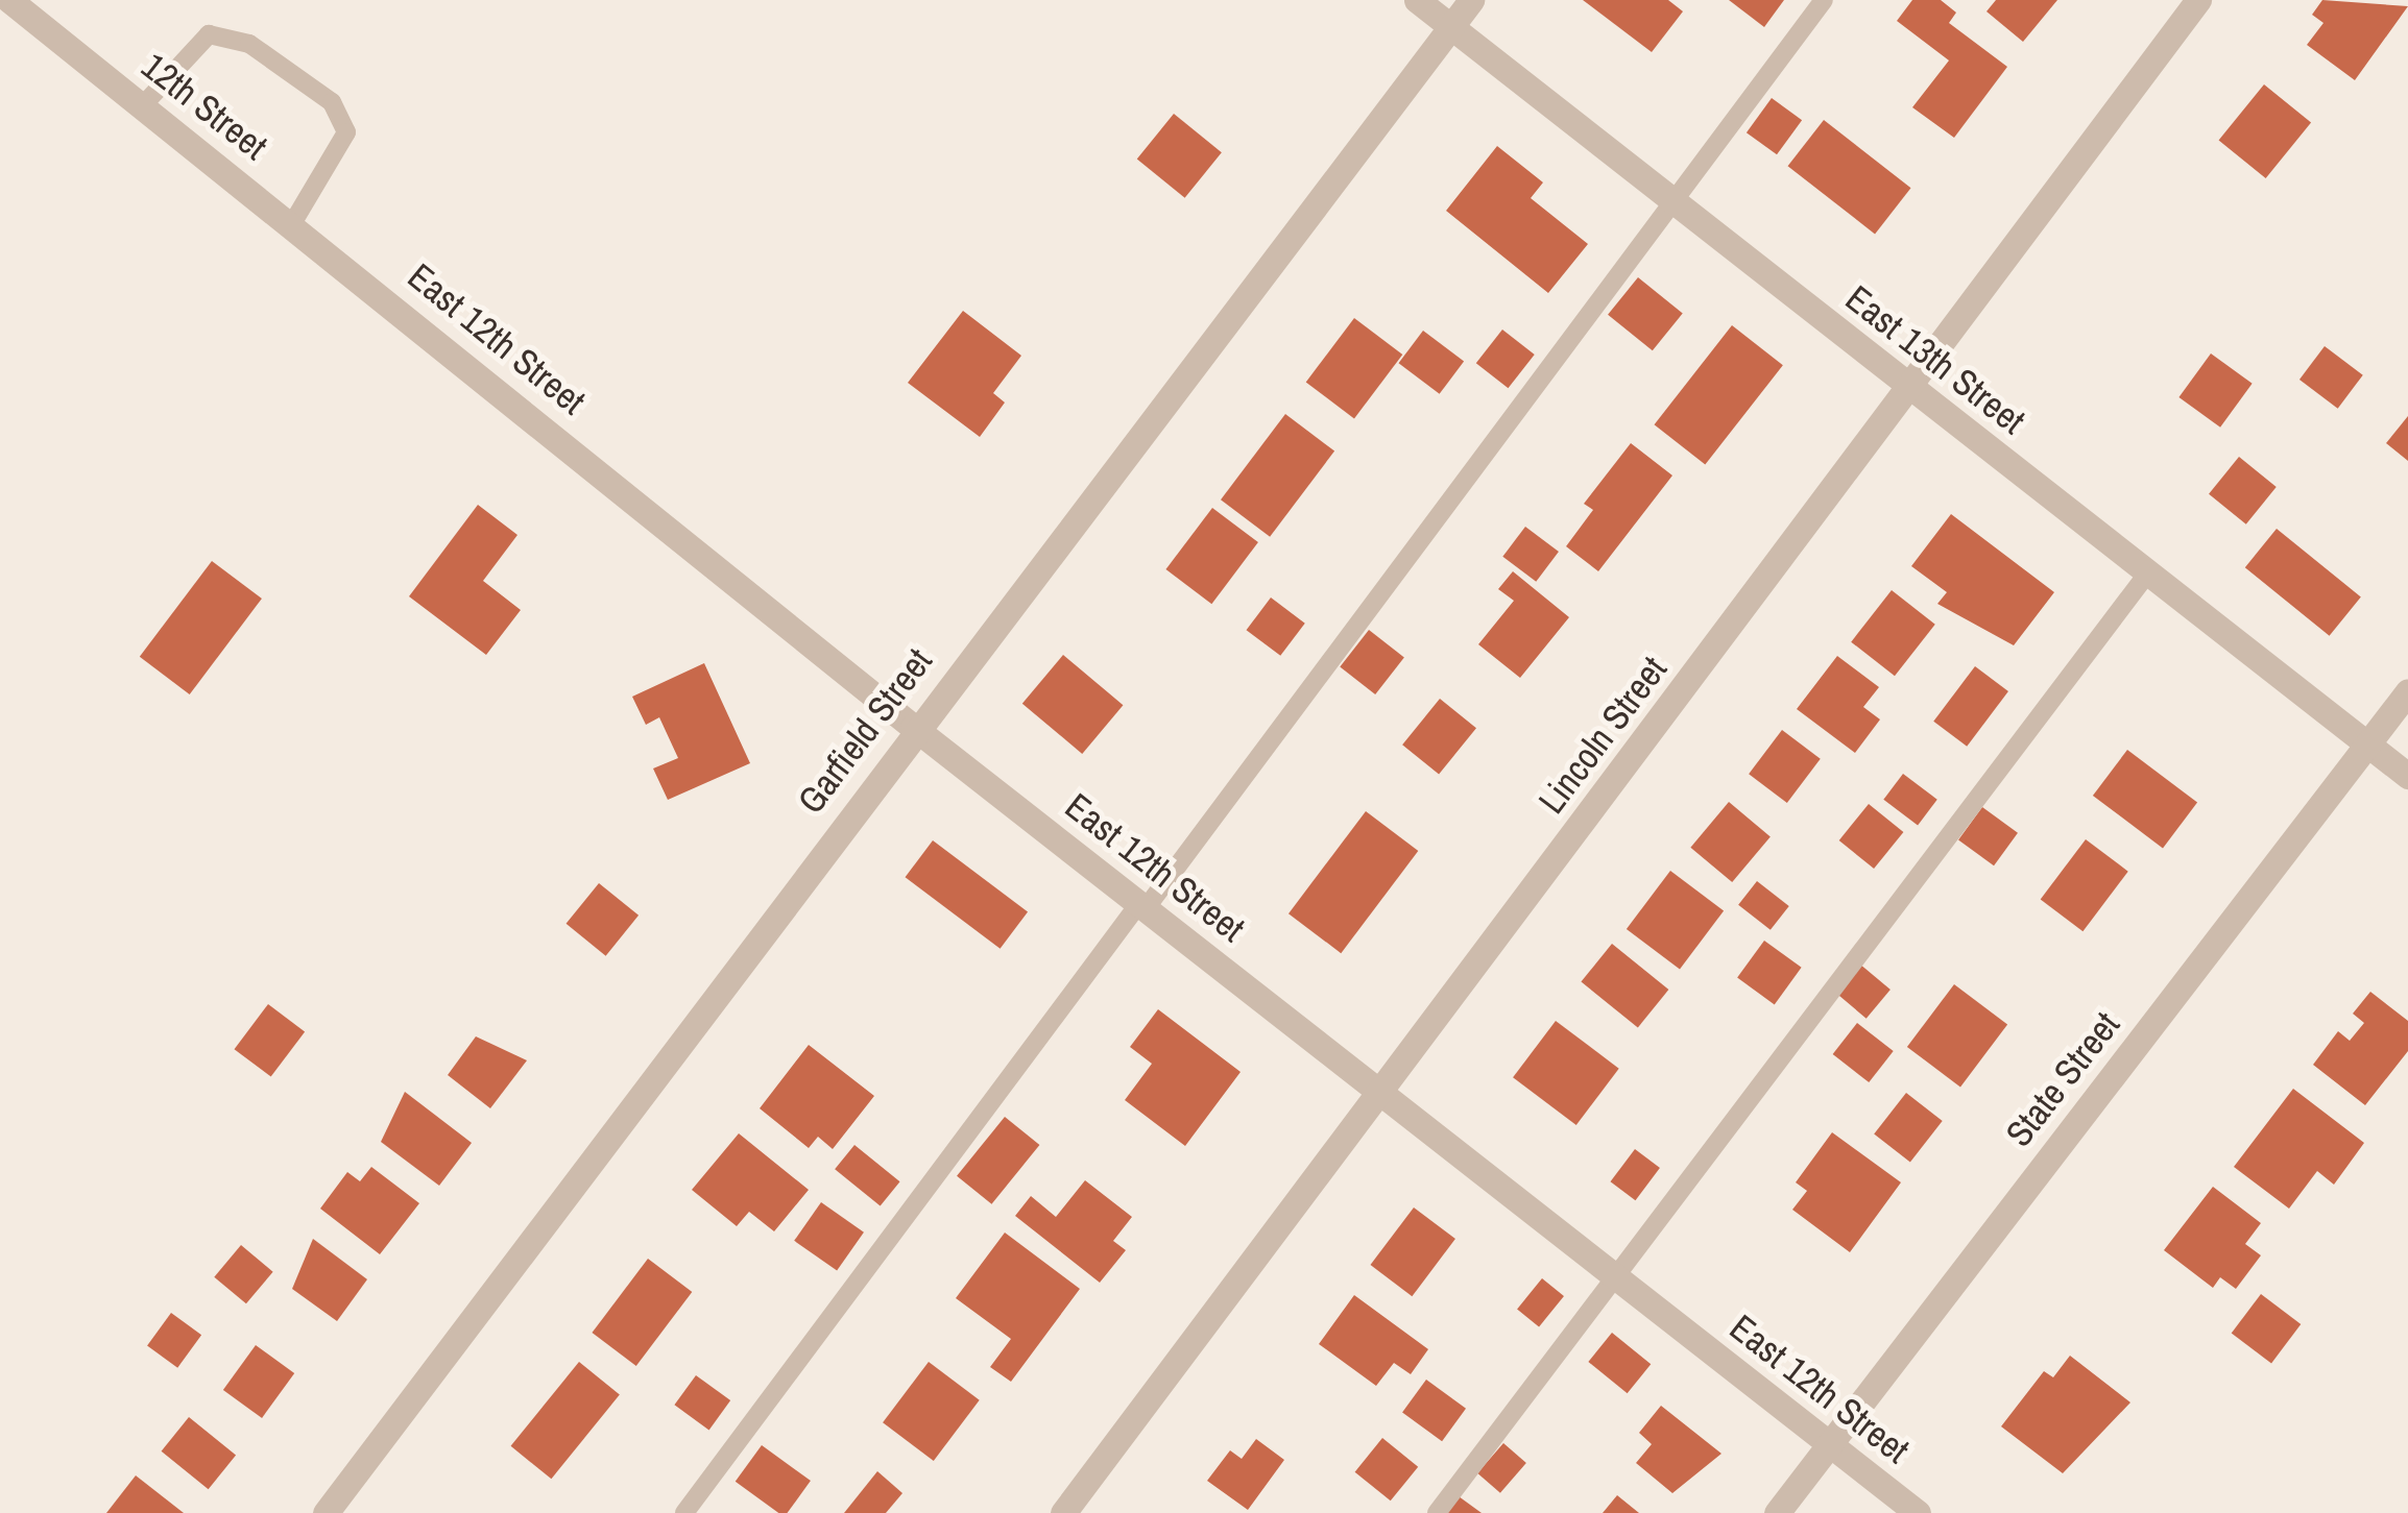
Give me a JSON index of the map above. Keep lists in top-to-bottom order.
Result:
{
  "streets": {
    "street": [
      "12th Street",
      "East 12th Street",
      "East 13th Street",
      "Garfield Street",
      "Lincoln Street",
      "State Street"
    ]
  },
  "crossings": [
    ["12th Street", "East 12th Street"],
    ["East 12th Street", "Garfield Street"],
    ["East 12th Street", "Lincoln Street"],
    ["East 12th Street", "State Street"],
    ["East 13th Street", "Garfield Street"],
    ["East 13th Street", "Lincoln Street"],
    ["East 13th Street", "State Street"]
  ]
}
